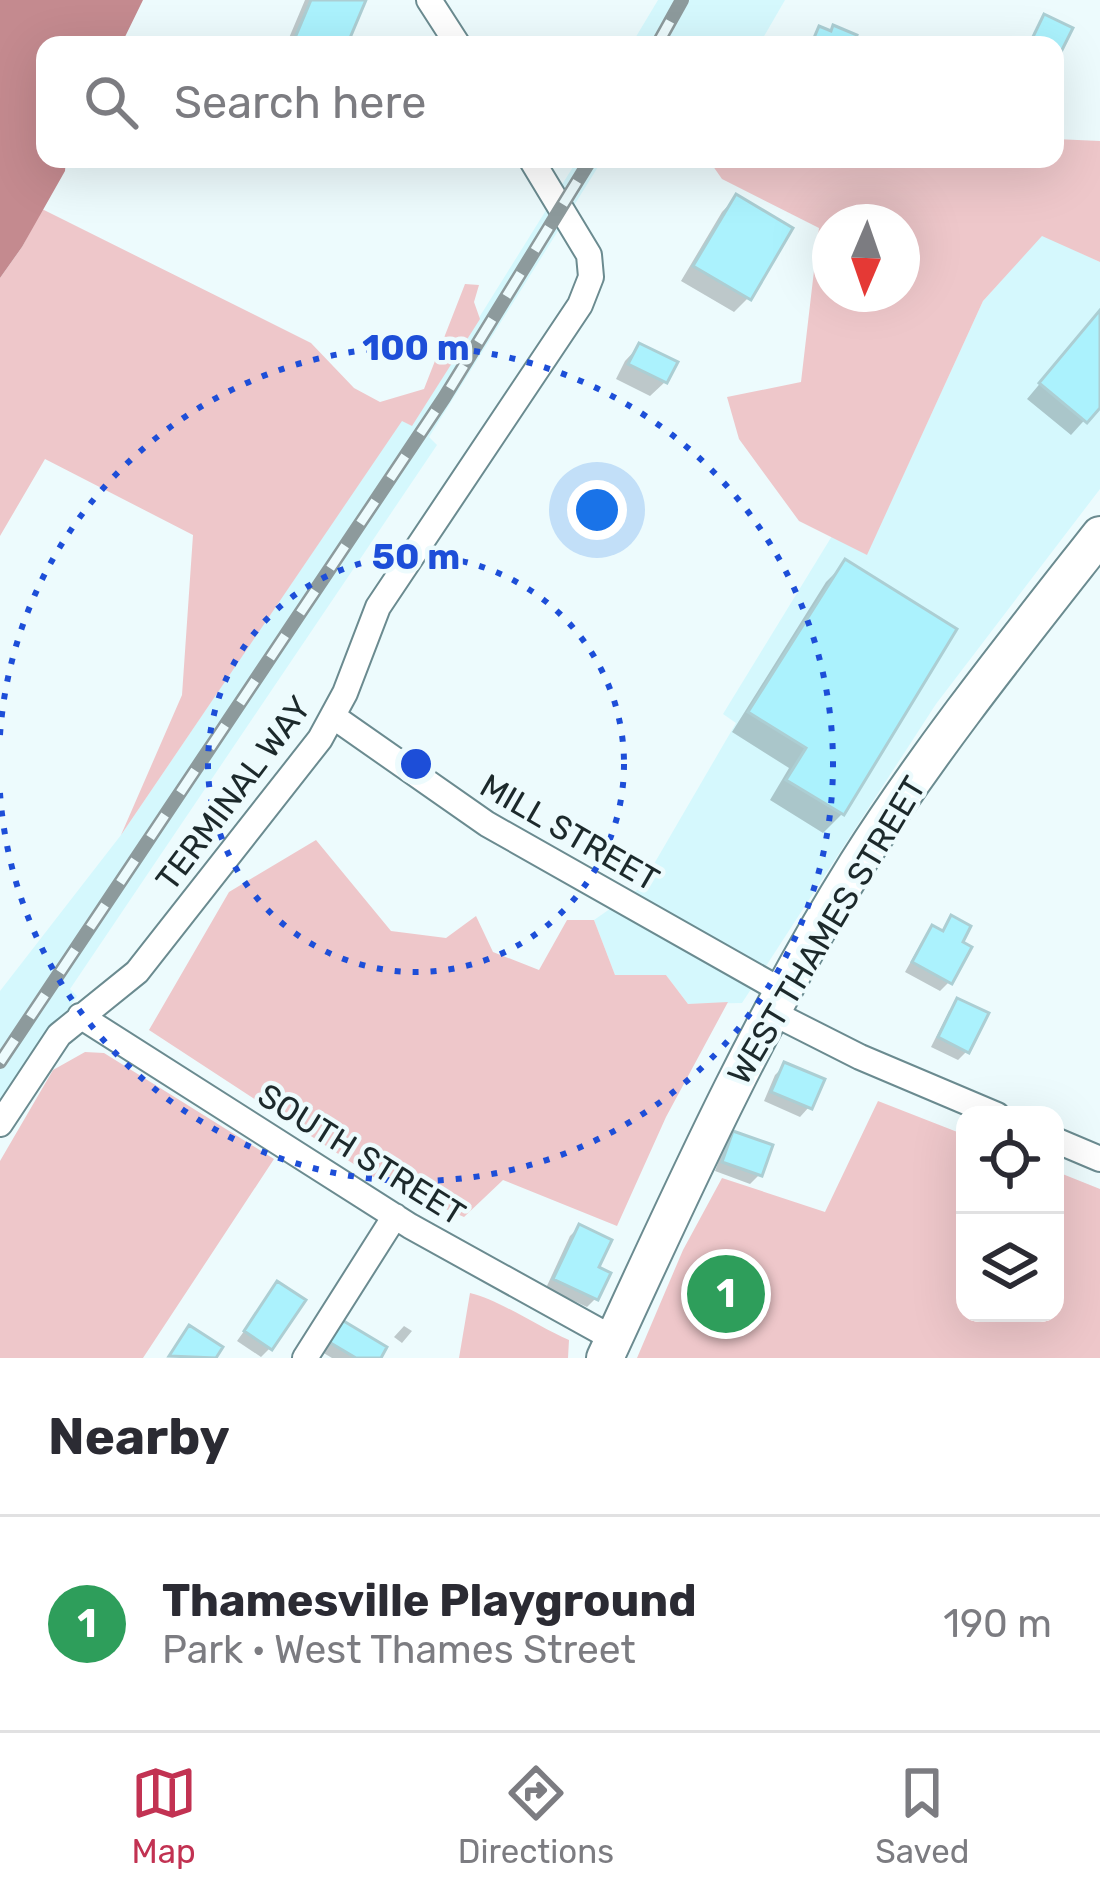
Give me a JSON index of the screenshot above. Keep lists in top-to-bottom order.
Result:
{
  "streets": {
    "main road": ["WEST THAMES STREET"],
    "street": ["TERMINAL WAY", "MILL STREET", "SOUTH STREET"]
  },
  "crossings": [
    ["TERMINAL WAY", "MILL STREET"],
    ["TERMINAL WAY", "SOUTH STREET"],
    ["MILL STREET", "WEST THAMES STREET"],
    ["WEST THAMES STREET", "SOUTH STREET"]
  ],
  "north": "bottom",
  "page": {
    "search": "Search here",
    "pins": "1",
    "heading": "Nearby",
    "list": [
      {
        "mark": "1",
        "name": "Thamesville Playground",
        "note": "Park · West Thames Street",
        "value": "190 m"
      }
    ],
    "nav": ["Map", "Directions", "Saved"]
  },
  "rings": ["100 m", "50 m"]
}
